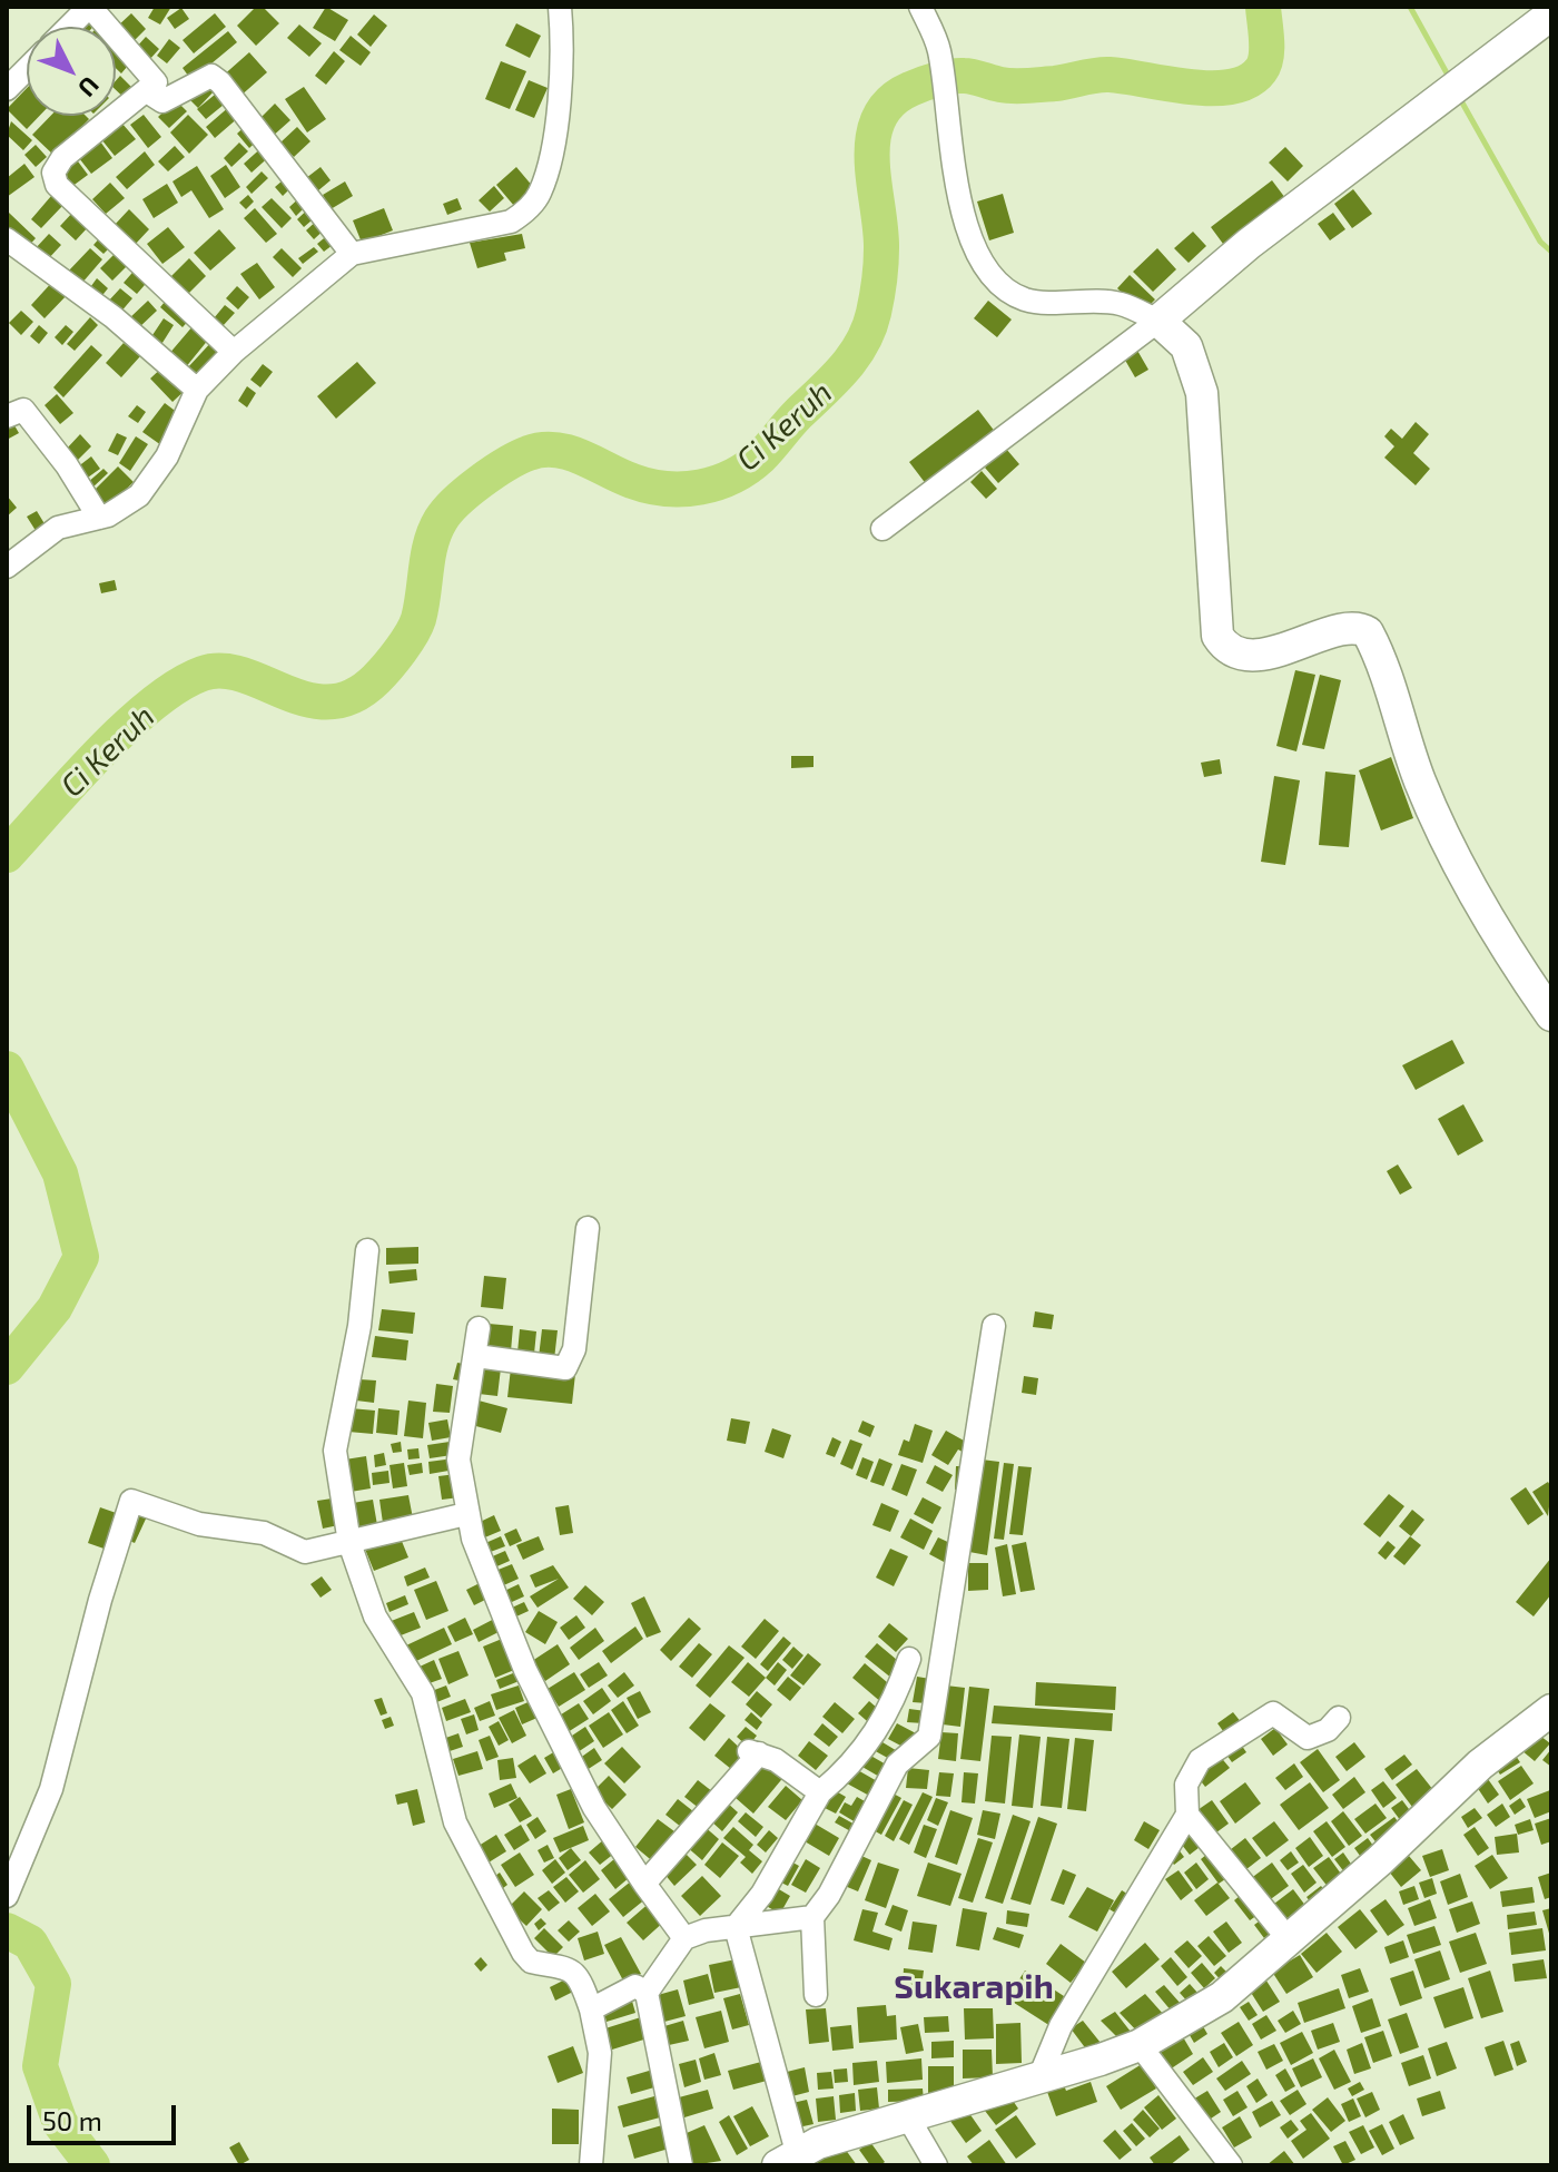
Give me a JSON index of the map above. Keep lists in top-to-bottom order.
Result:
{
  "districts": ["Sukarapih"],
  "water": ["Ci Keruh"],
  "scale_bar": "50 m",
  "north": "bottom right"
}
